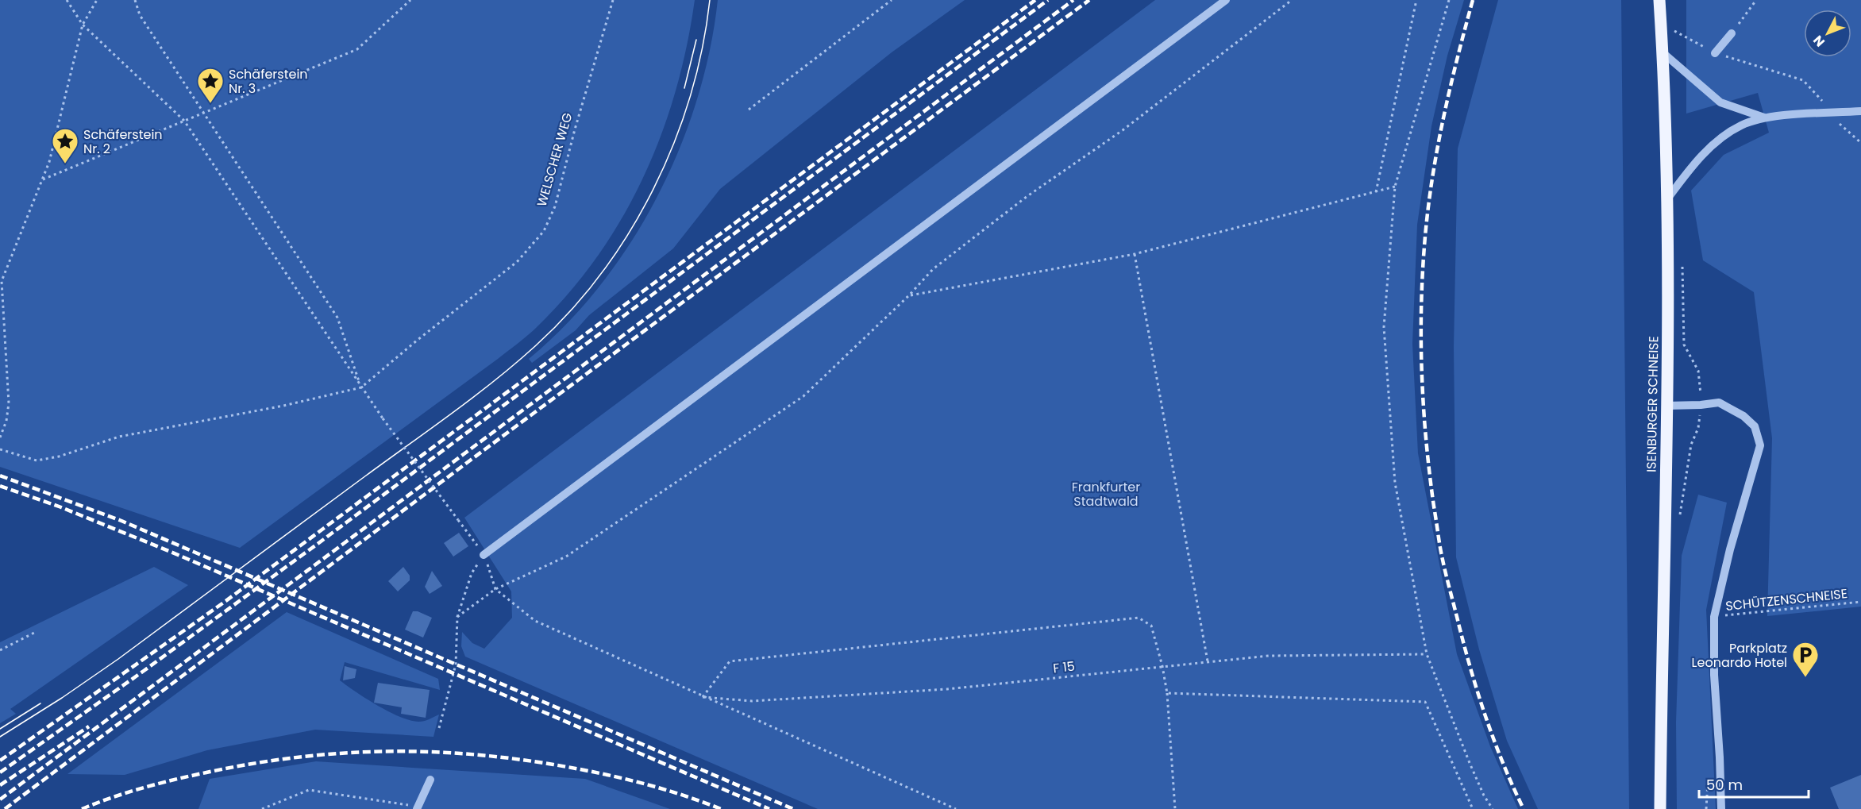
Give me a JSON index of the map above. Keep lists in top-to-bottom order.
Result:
{
  "streets": {
    "main road": ["ISENBURGER SCHNEISE"],
    "path": ["WELSCHER WEG", "SCHÜTZENSCHNEISE", "F 15"]
  },
  "parks": ["Frankfurter Stadtwald"],
  "places": {
    "place": ["Schäferstein Nr. 3", "Schäferstein Nr. 2"],
    "parking": ["Parkplatz Leonardo Hotel"]
  },
  "scale_bar": "50 m",
  "north": "bottom left"
}
